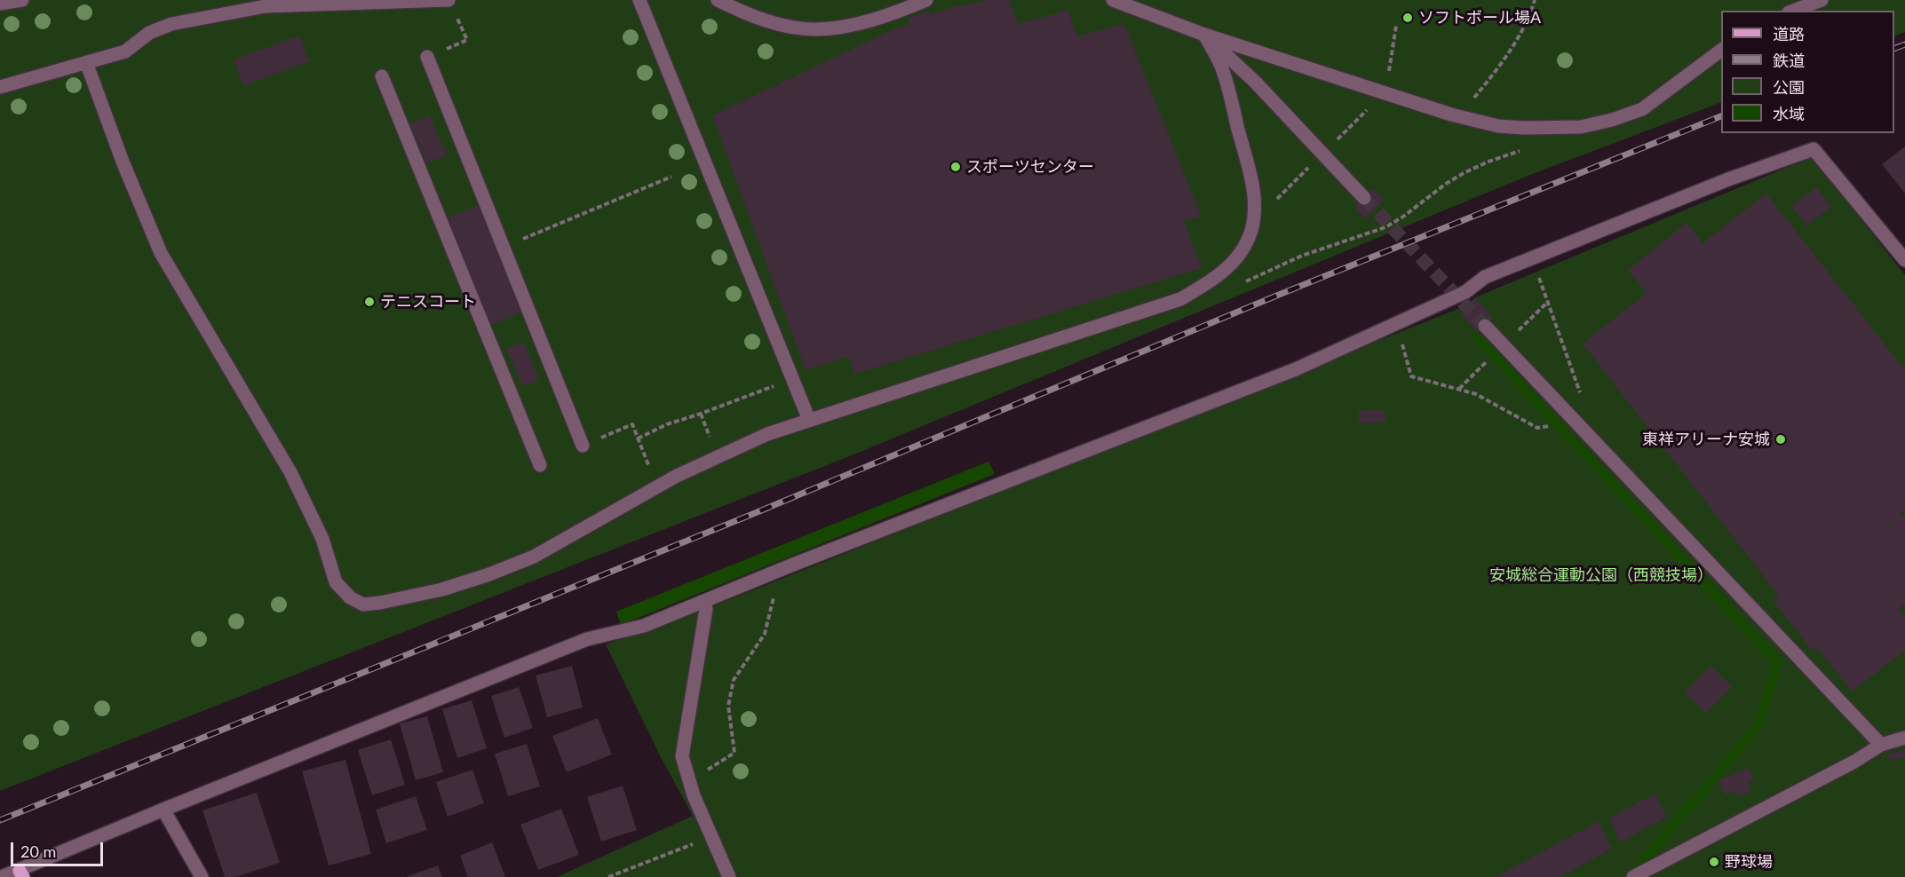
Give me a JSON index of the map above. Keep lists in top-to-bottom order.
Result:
{
  "parks": ["安城総合運動公園（西競技場）"],
  "places": [
    "ソフトボール場A",
    "スポーツセンター",
    "テニスコート",
    "東祥アリーナ安城",
    "野球場"
  ],
  "legend": [
    "道路",
    "鉄道",
    "公園",
    "水域"
  ],
  "scale_bar": "20 m"
}
